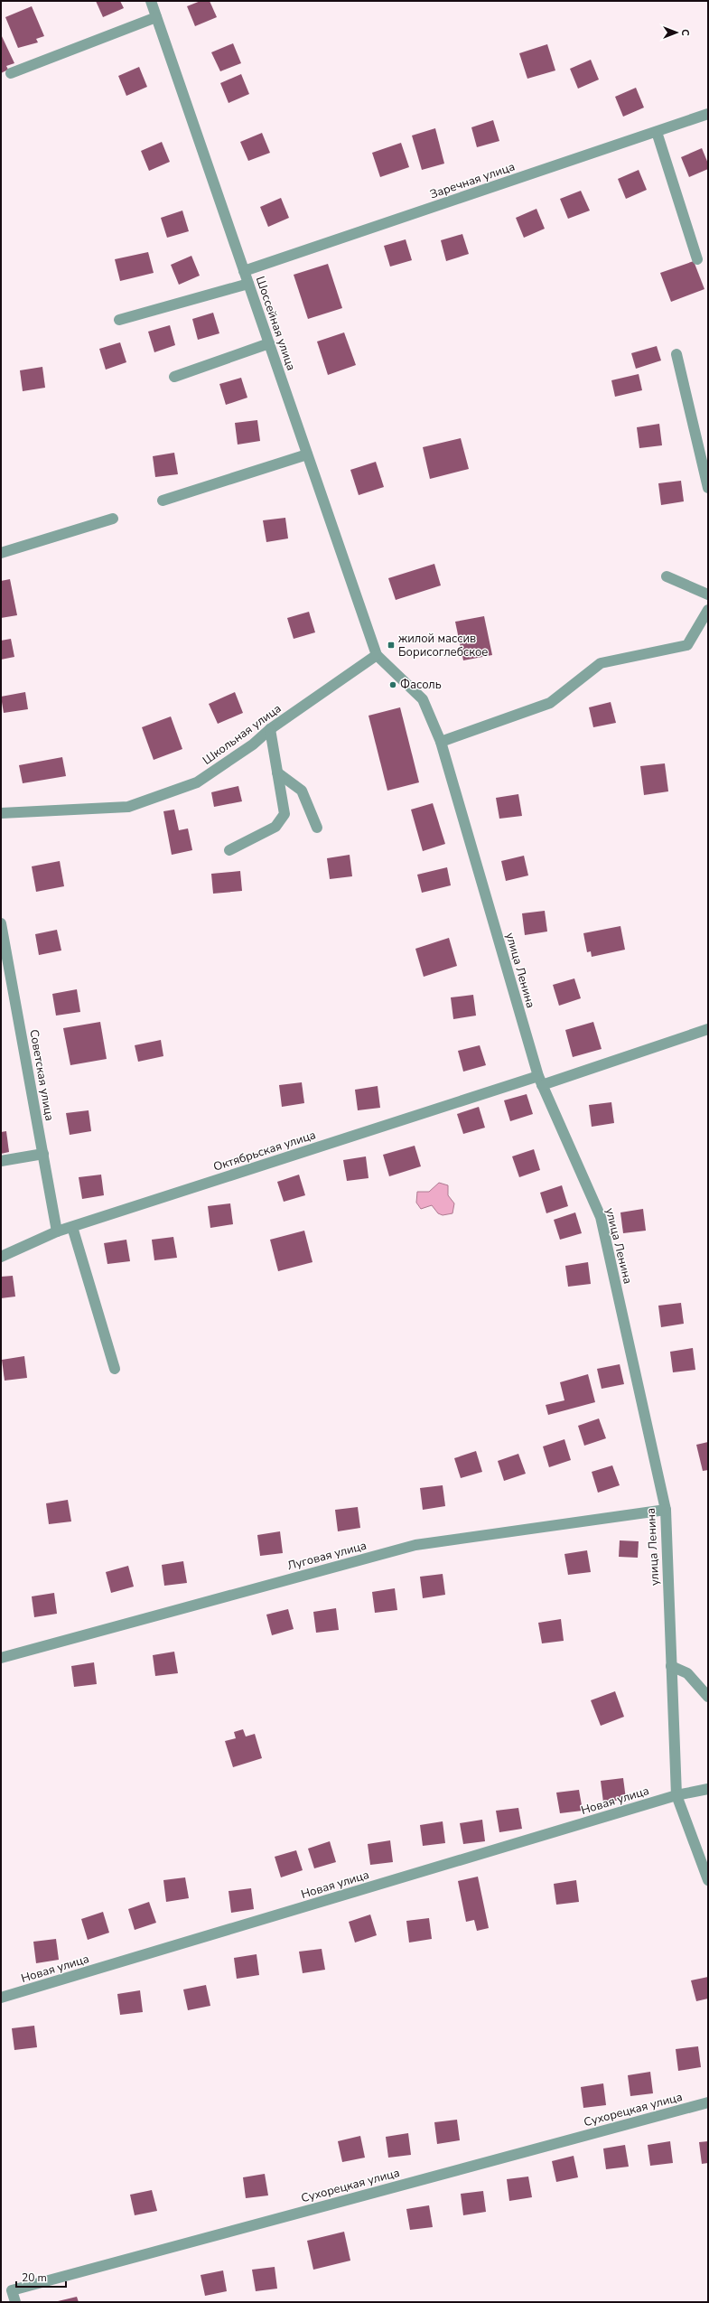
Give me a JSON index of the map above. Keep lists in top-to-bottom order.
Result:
{
  "streets": {
    "street": [
      "Заречная улица",
      "Шоссейная улица",
      "Школьная улица",
      "улица Ленина",
      "Советская улица",
      "Октябрьская улица",
      "Луговая улица",
      "Новая улица",
      "Сухорецкая улица"
    ]
  },
  "crossings": [
    ["Заречная улица", "Шоссейная улица"],
    ["Шоссейная улица", "Школьная улица"],
    ["Шоссейная улица", "улица Ленина"],
    ["Школьная улица", "улица Ленина"],
    ["улица Ленина", "Октябрьская улица"],
    ["улица Ленина", "Луговая улица"],
    ["улица Ленина", "Новая улица"],
    ["Советская улица", "Октябрьская улица"]
  ],
  "places": {
    "transit": ["жилой массив Борисоглебское"],
    "other": ["Фасоль"]
  },
  "scale_bar": "20 m",
  "north": "right"
}
